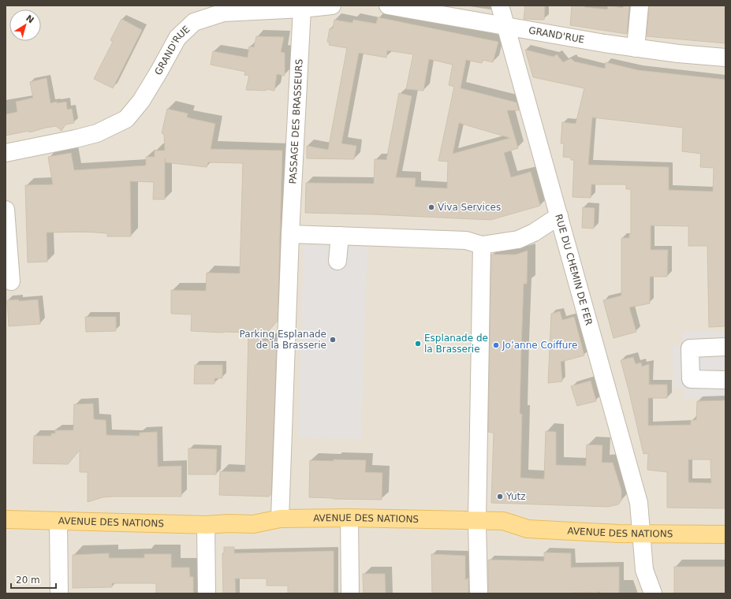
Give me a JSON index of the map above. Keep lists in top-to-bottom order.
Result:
{
  "streets": {
    "main road": ["AVENUE DES NATIONS"],
    "street": ["GRAND'RUE", "PASSAGE DES BRASSEURS", "RUE DU CHEMIN DE FER"]
  },
  "crossings": [
    ["GRAND'RUE", "PASSAGE DES BRASSEURS"],
    ["GRAND'RUE", "RUE DU CHEMIN DE FER"],
    ["RUE DU CHEMIN DE FER", "AVENUE DES NATIONS"]
  ],
  "places": [
    "Viva Services",
    "Parking Esplanade de la Brasserie",
    "Esplanade de la Brasserie",
    "Jo’anne Coiffure",
    "Yutz"
  ],
  "scale_bar": "20 m",
  "north": "top right"
}
